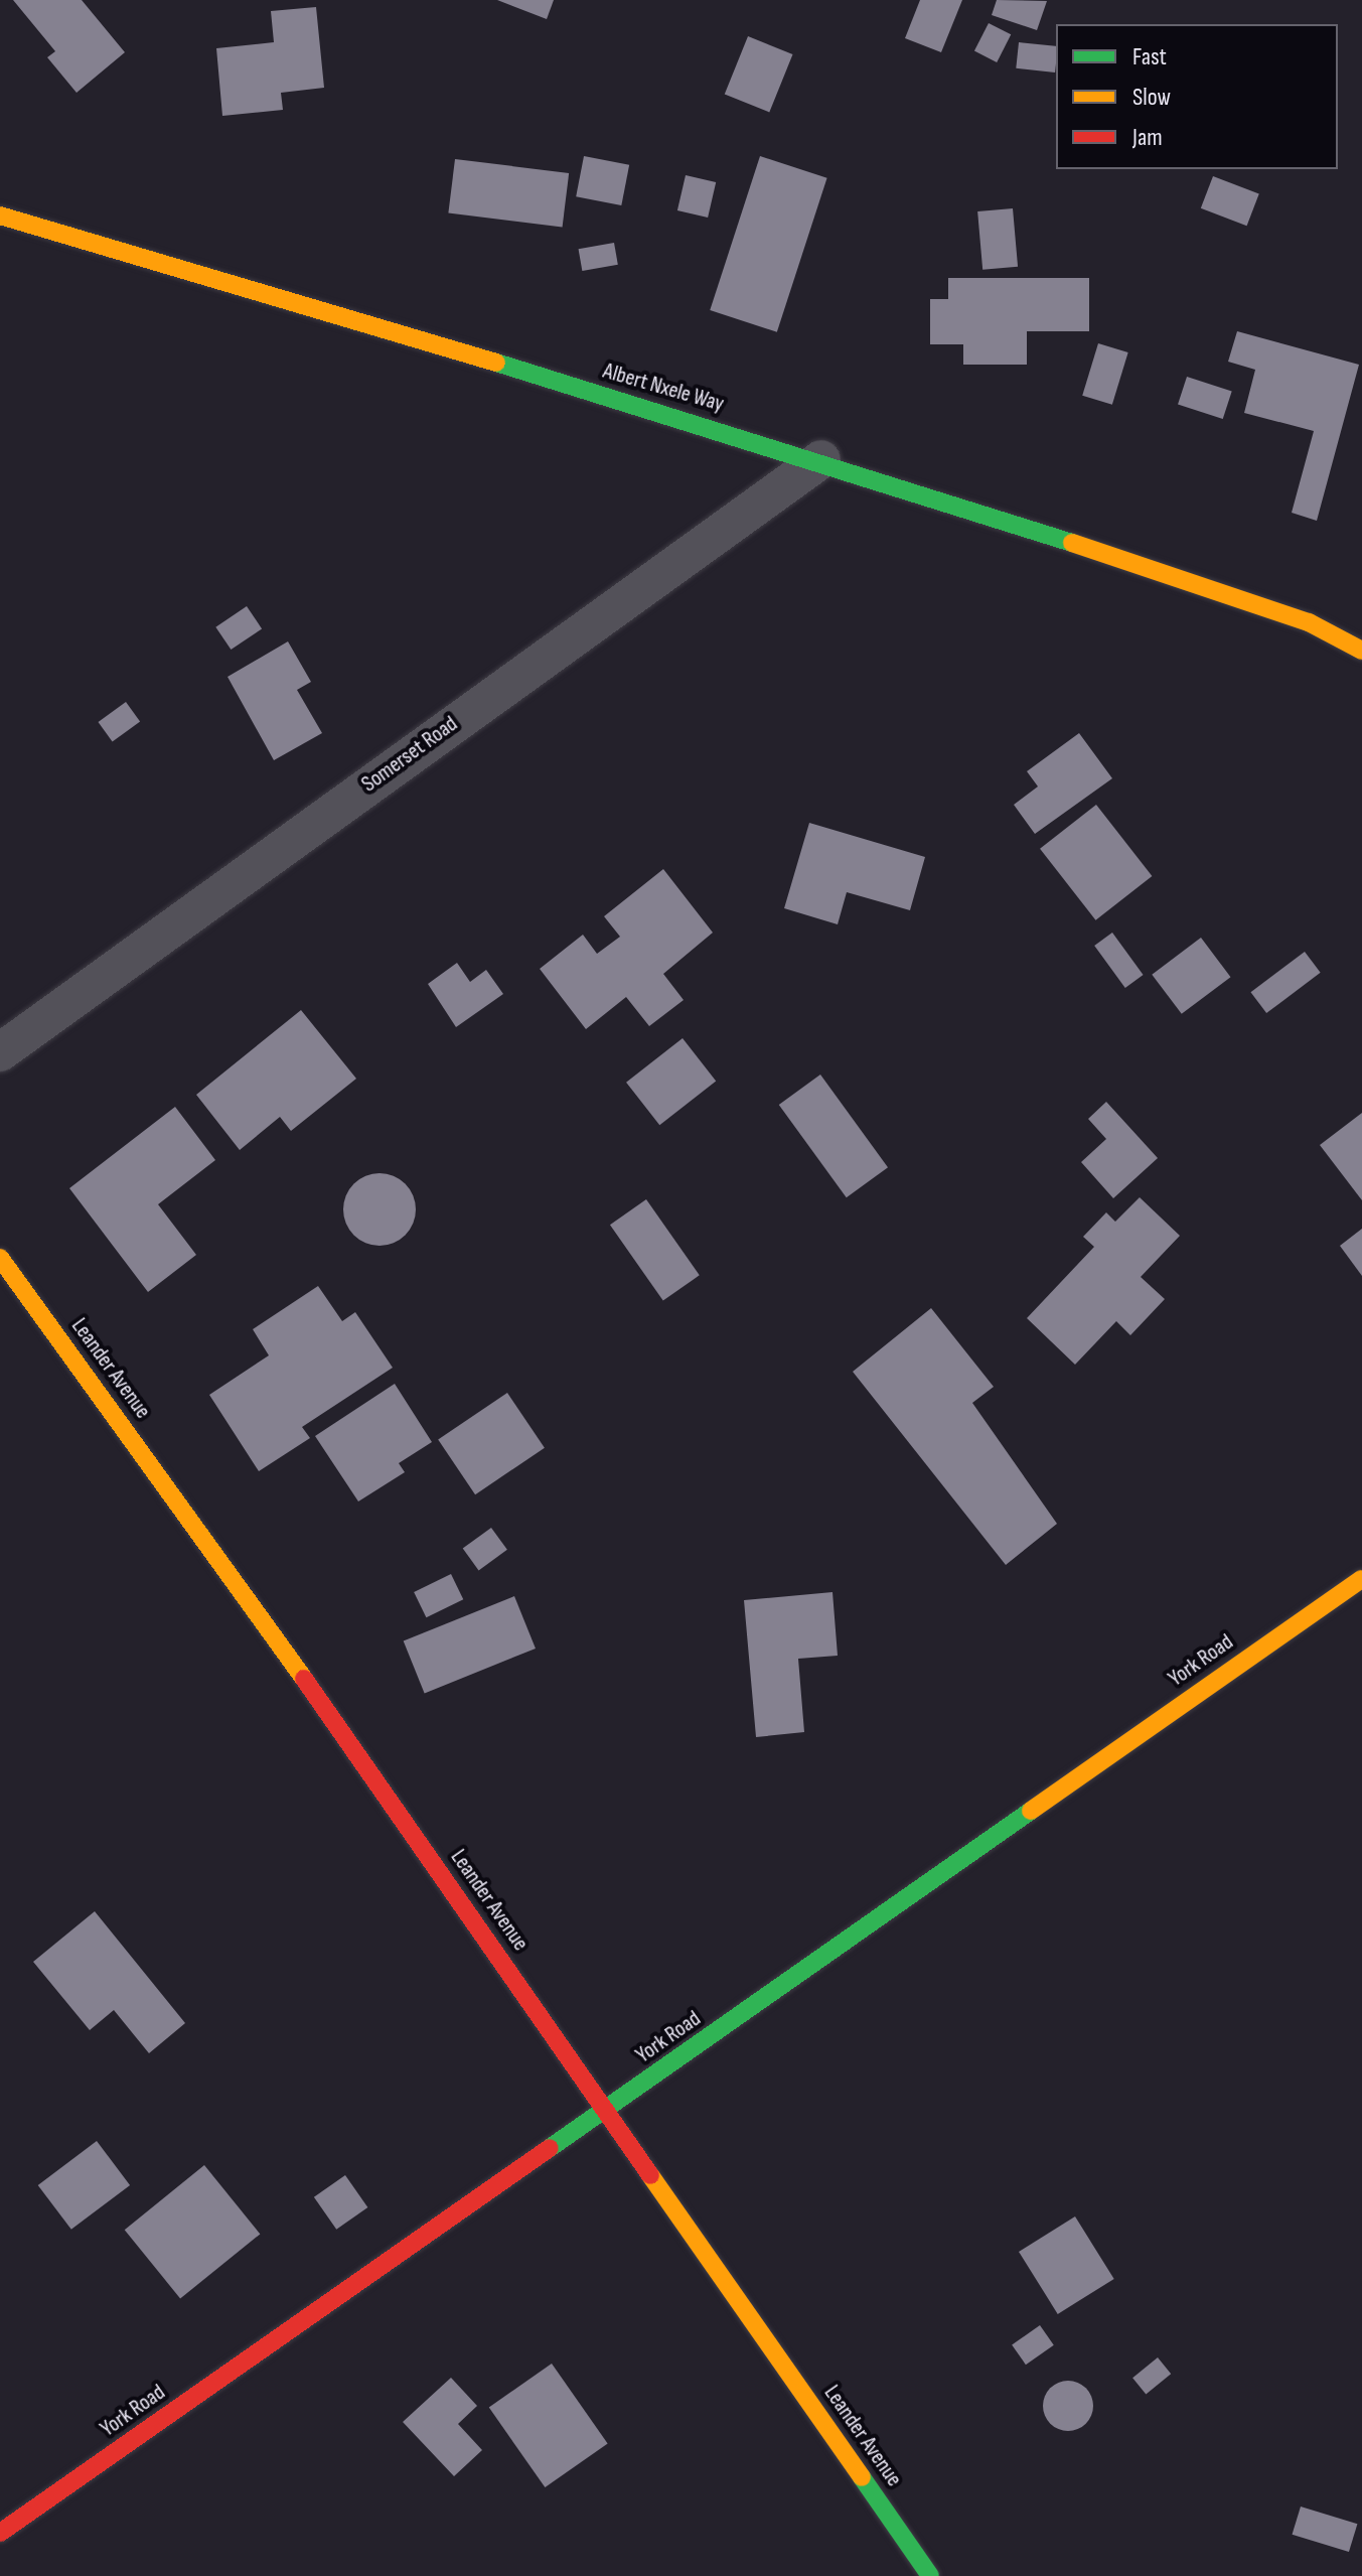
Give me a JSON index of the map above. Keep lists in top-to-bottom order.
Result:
{
  "streets": {
    "street": [
      "Albert Nxele Way",
      "Somerset Road",
      "Leander Avenue",
      "York Road"
    ]
  },
  "crossings": [
    ["Albert Nxele Way", "Somerset Road"],
    ["Leander Avenue", "York Road"]
  ],
  "legend": ["Fast", "Slow", "Jam"]
}
